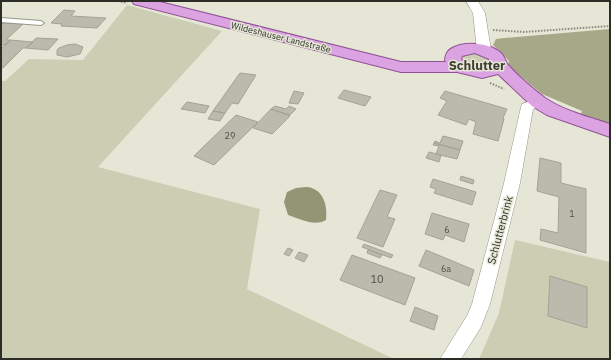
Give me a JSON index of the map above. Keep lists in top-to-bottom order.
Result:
{
  "streets": {
    "main road": ["Wildeshauser Landstraße"],
    "street": ["Schlutterbrink"]
  },
  "districts": ["Schlutter"],
  "house_numbers": [
    "29",
    "1",
    "6",
    "6a",
    "10"
  ]
}
